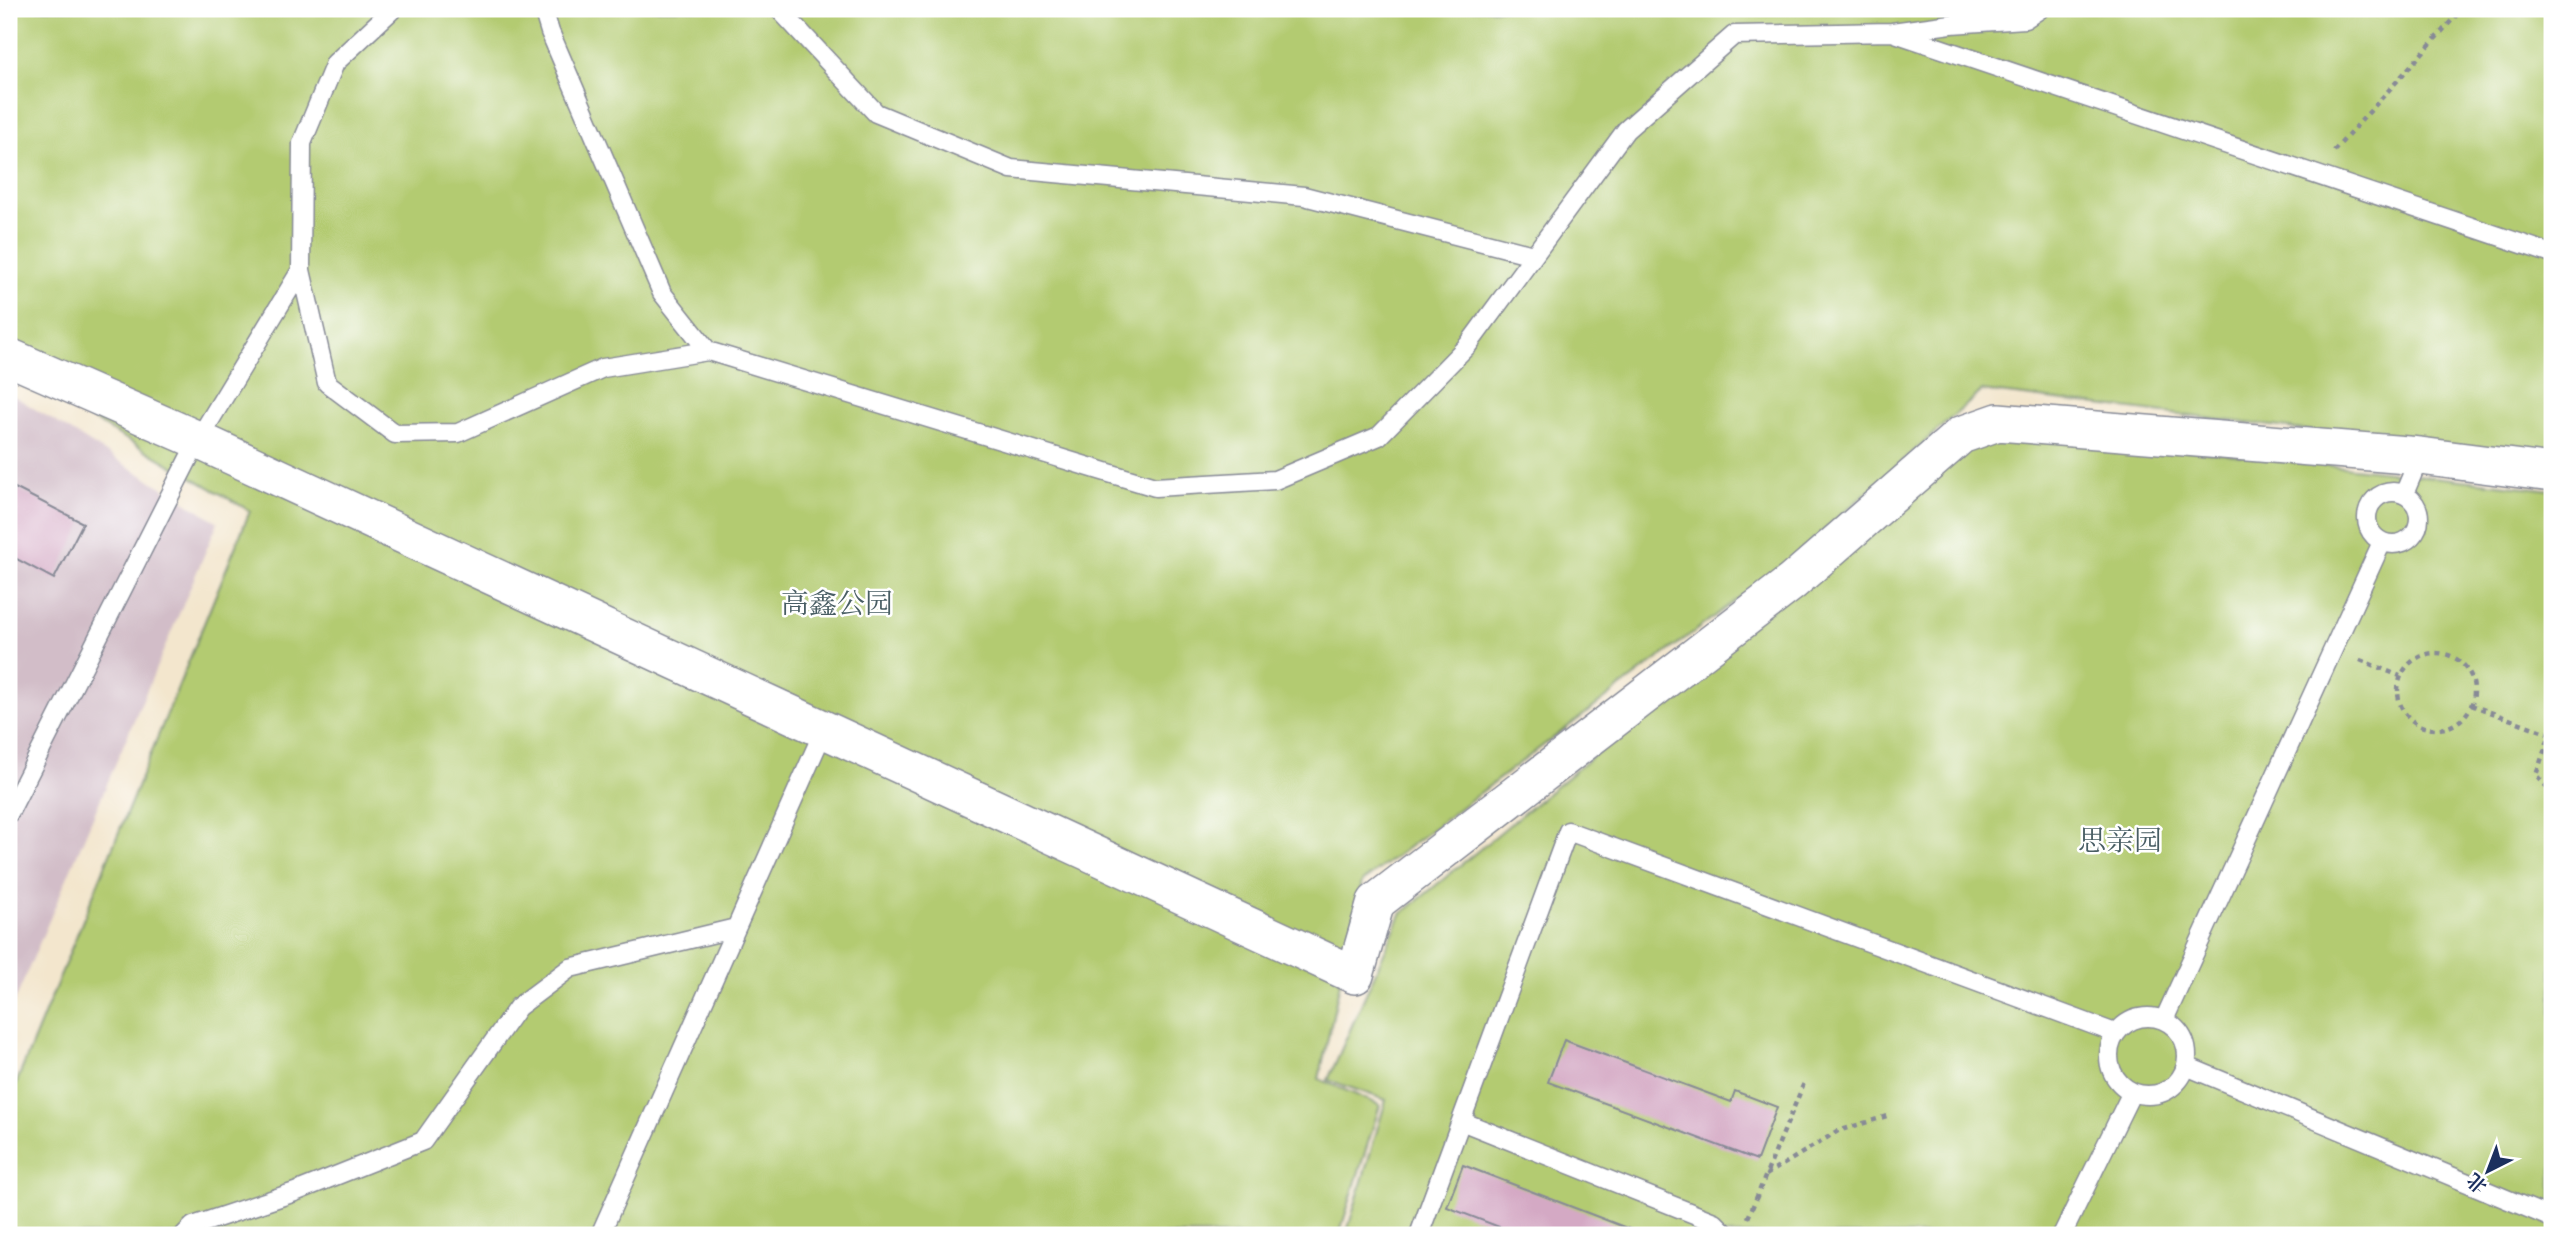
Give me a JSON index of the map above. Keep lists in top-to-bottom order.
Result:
{
  "parks": ["高鑫公园", "思亲园"],
  "north": "bottom left"
}
